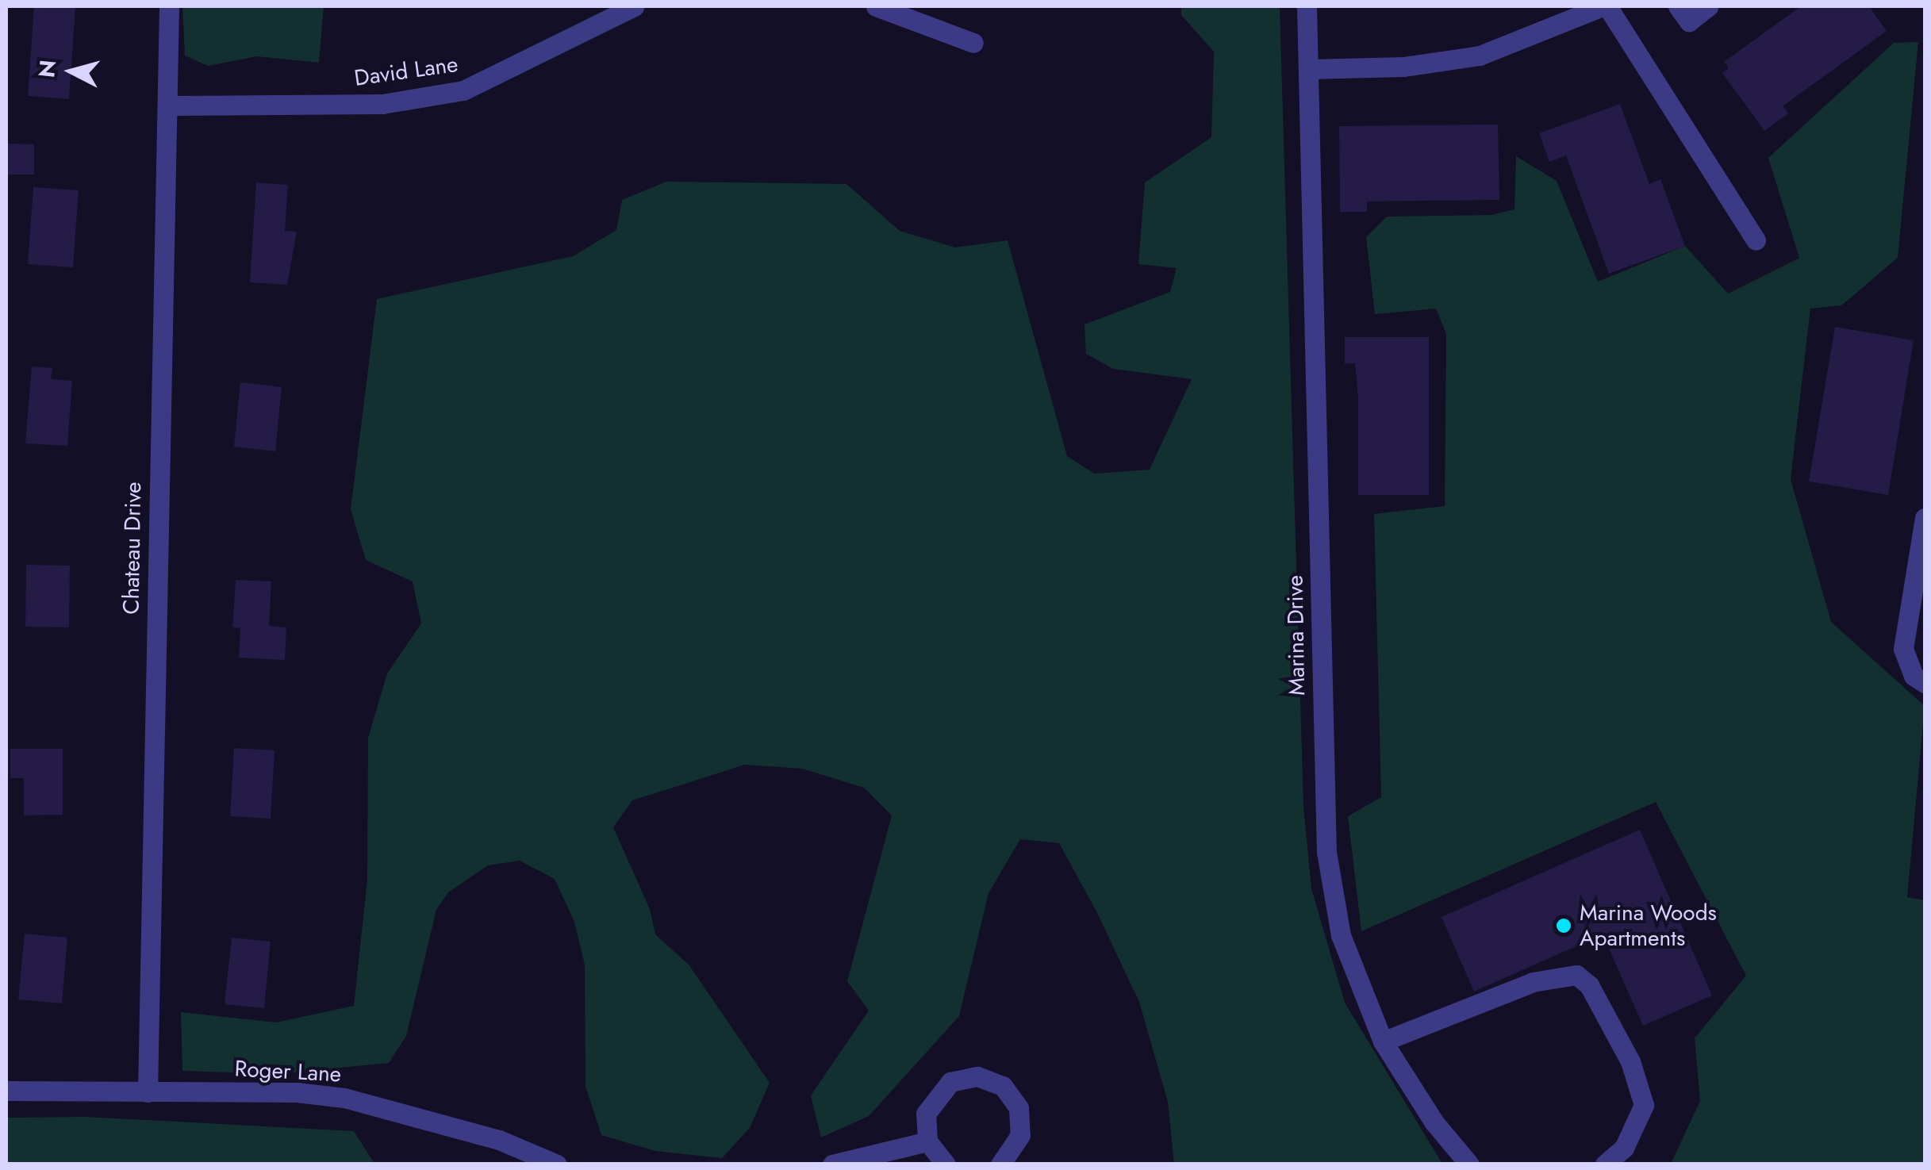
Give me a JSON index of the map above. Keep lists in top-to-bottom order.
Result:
{
  "streets": {
    "street": [
      "David Lane",
      "Chateau Drive",
      "Marina Drive",
      "Roger Lane"
    ]
  },
  "crossings": [
    ["David Lane", "Chateau Drive"],
    ["Chateau Drive", "Roger Lane"]
  ],
  "places": ["Marina Woods Apartments"],
  "north": "left"
}
